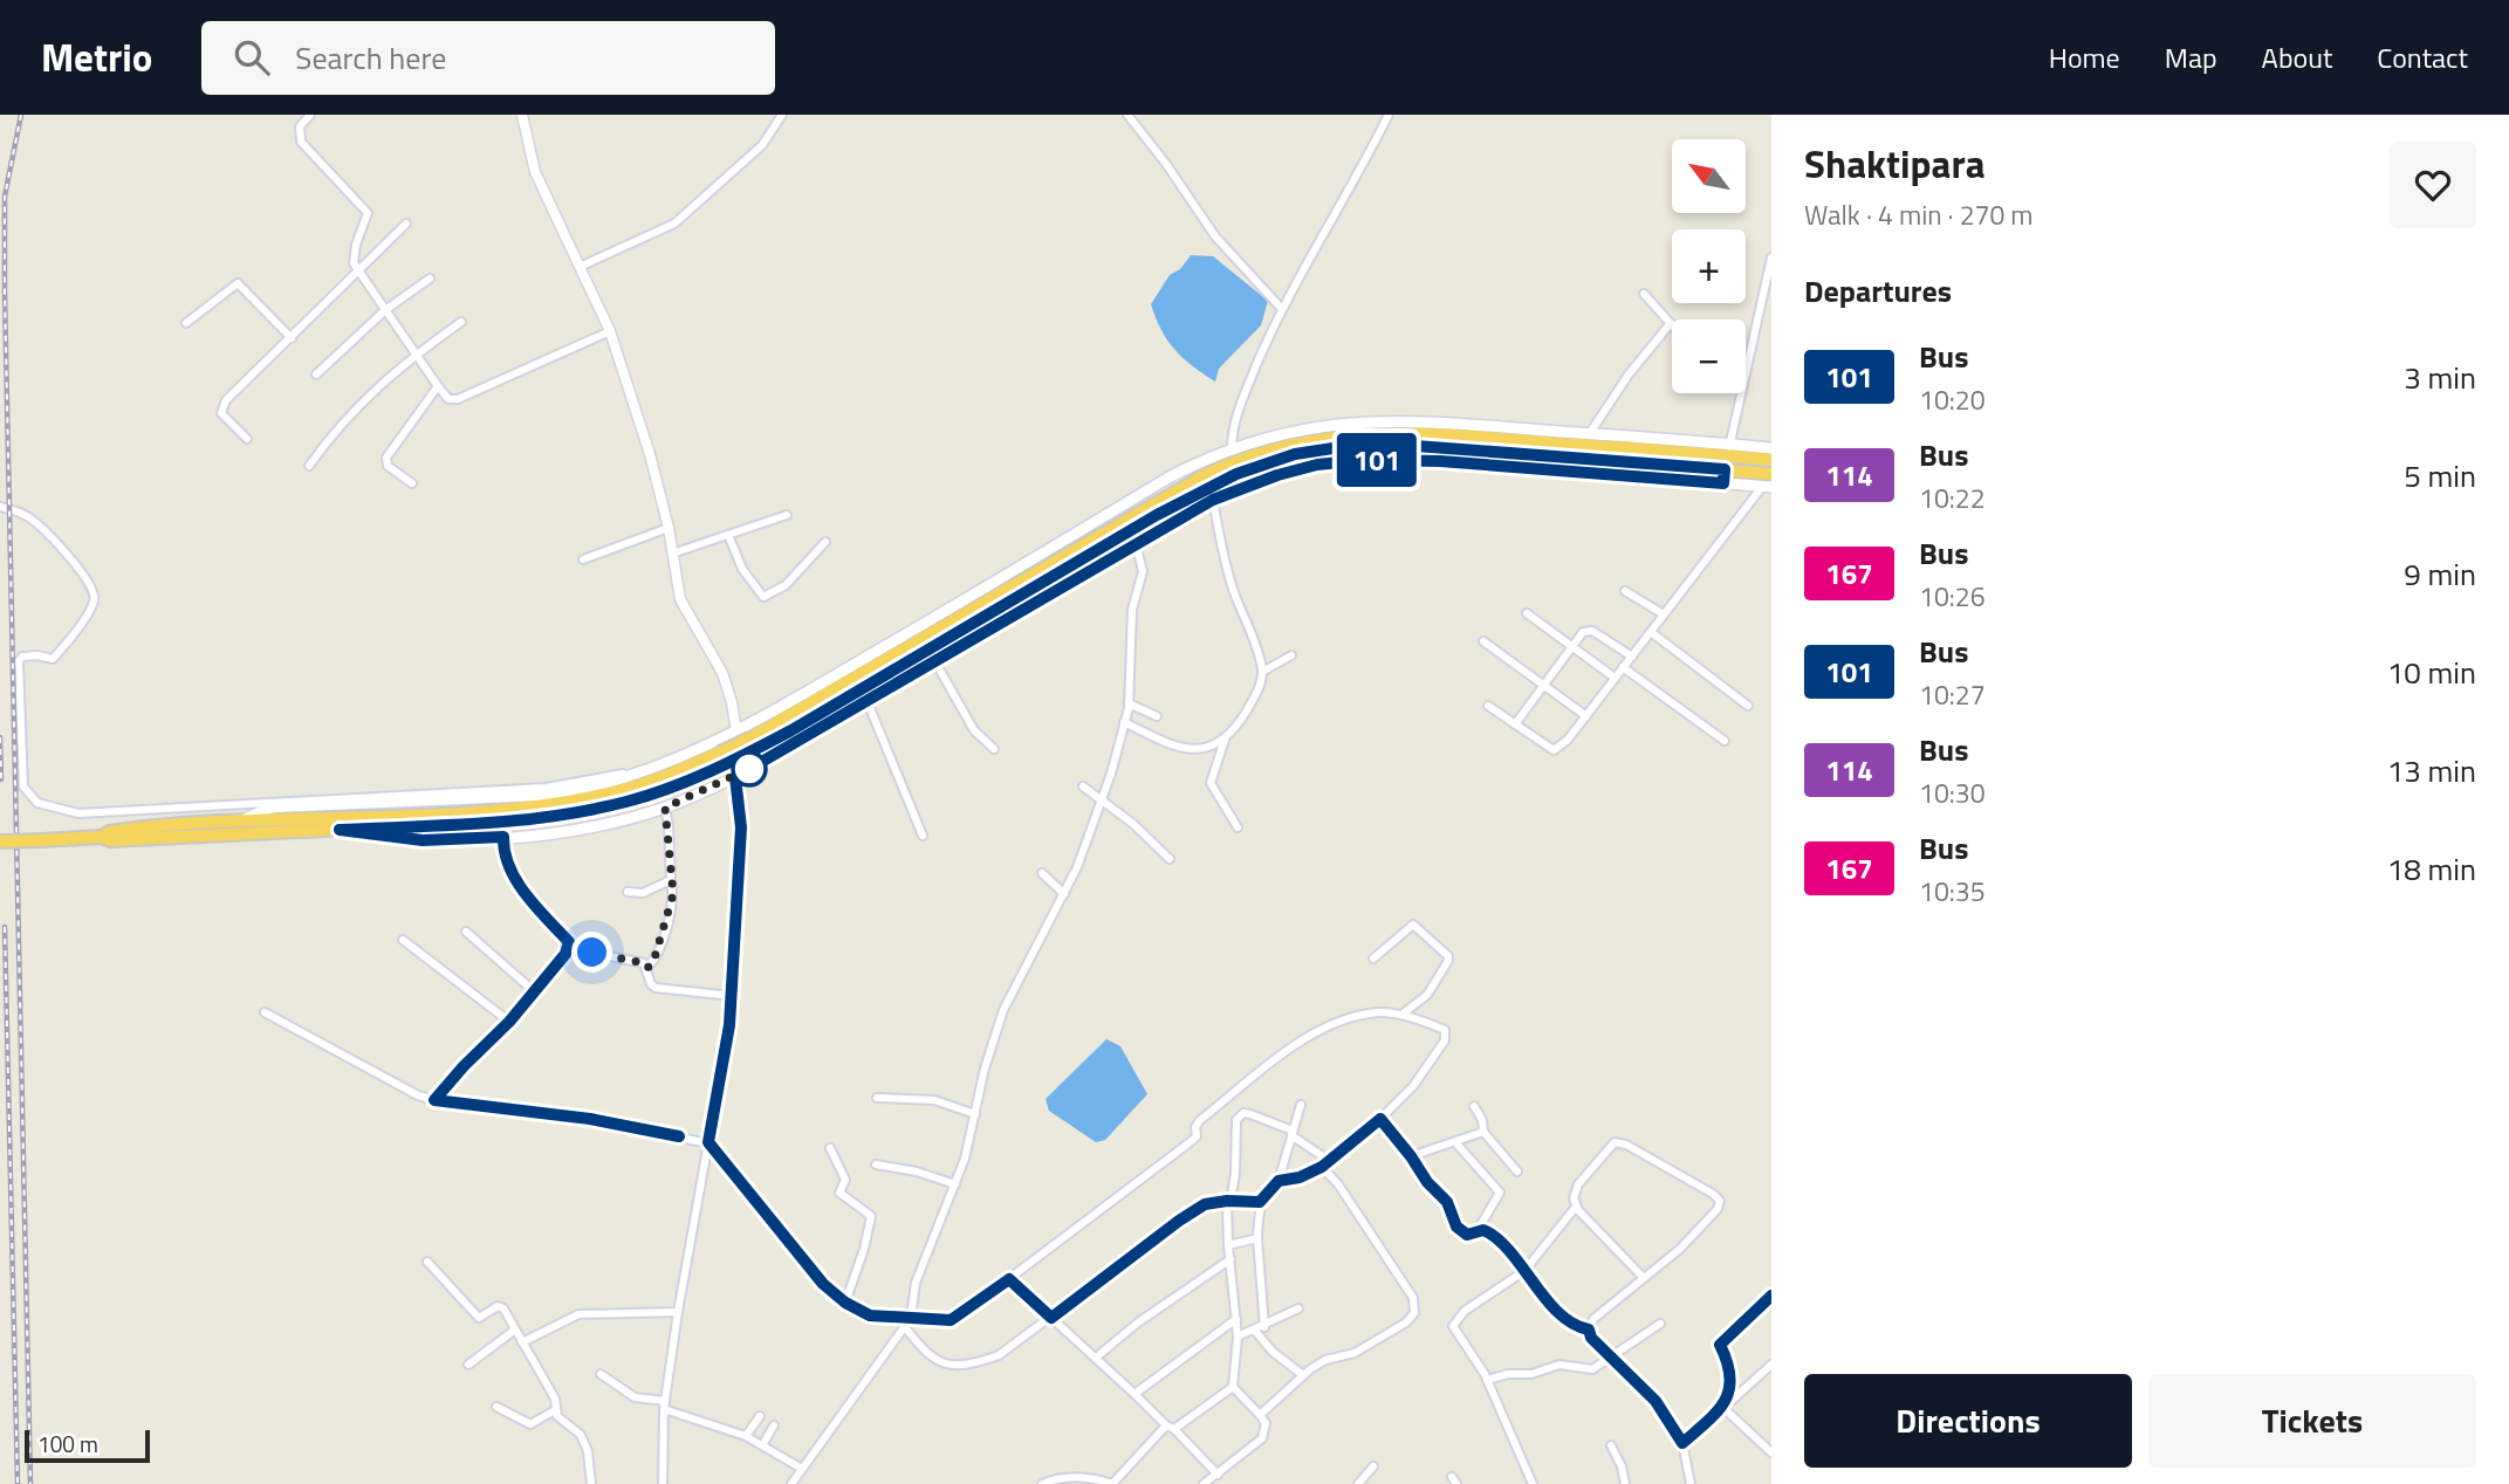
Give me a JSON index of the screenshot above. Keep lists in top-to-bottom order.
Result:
{
  "lines": ["bus line 101"],
  "scale_bar": "100 m",
  "north": "top left",
  "page": {
    "header": "Metrio",
    "search": "Search here",
    "nav": [
      "Home",
      "Map",
      "About",
      "Contact"
    ],
    "on_map": "101",
    "heading": [
      ["Shaktipara", "Walk · 4 min · 270 m"],
      "Departures"
    ],
    "map_buttons": ["+", "−"],
    "list": [
      {
        "mark": "101",
        "name": "Bus",
        "note": "10:20",
        "value": "3 min"
      },
      {
        "mark": "114",
        "name": "Bus",
        "note": "10:22",
        "value": "5 min"
      },
      {
        "mark": "167",
        "name": "Bus",
        "note": "10:26",
        "value": "9 min"
      },
      {
        "mark": "101",
        "name": "Bus",
        "note": "10:27",
        "value": "10 min"
      },
      {
        "mark": "114",
        "name": "Bus",
        "note": "10:30",
        "value": "13 min"
      },
      {
        "mark": "167",
        "name": "Bus",
        "note": "10:35",
        "value": "18 min"
      }
    ],
    "buttons": ["Directions", "Tickets"],
    "scale": "100 m"
  }
}
